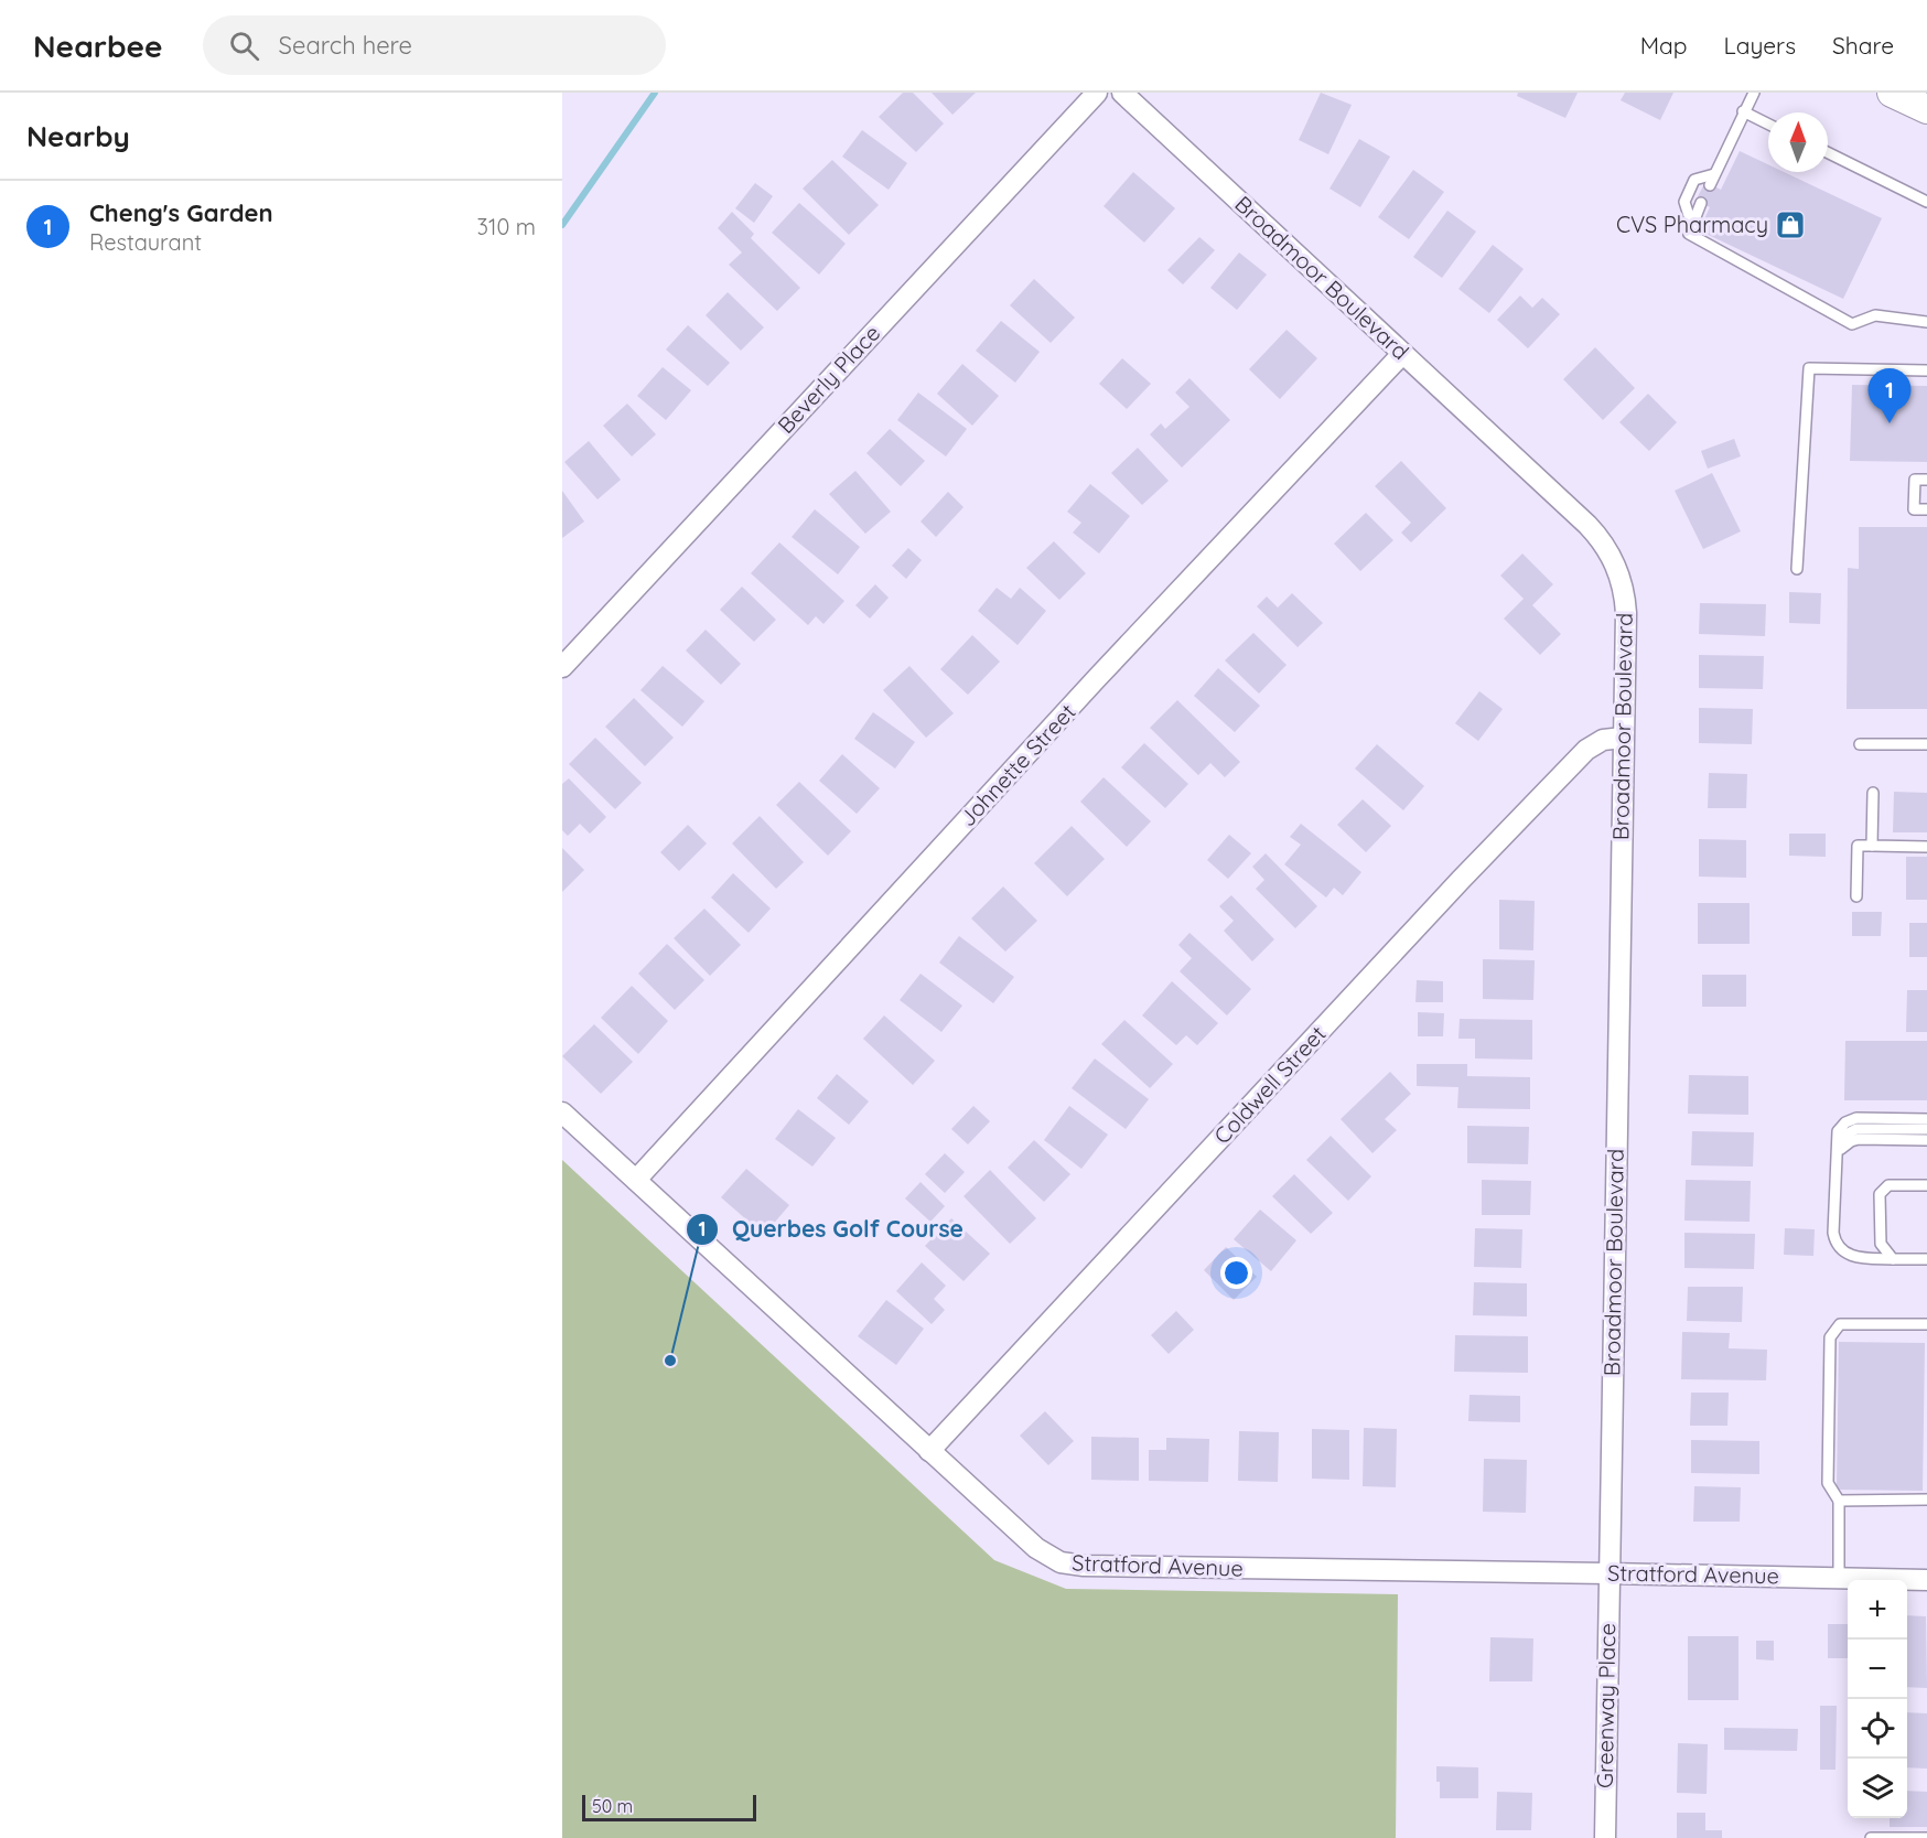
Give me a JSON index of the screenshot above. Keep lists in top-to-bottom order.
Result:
{
  "streets": {
    "street": [
      "Broadmoor Boulevard",
      "Beverly Place",
      "Johnette Street",
      "Coldwell Street",
      "Stratford Avenue",
      "Greenway Place"
    ]
  },
  "crossings": [
    ["Broadmoor Boulevard", "Johnette Street"],
    ["Broadmoor Boulevard", "Coldwell Street"],
    ["Broadmoor Boulevard", "Stratford Avenue"],
    ["Broadmoor Boulevard", "Greenway Place"],
    ["Johnette Street", "Stratford Avenue"],
    ["Coldwell Street", "Stratford Avenue"],
    ["Stratford Avenue", "Greenway Place"]
  ],
  "places": {
    "shop": ["CVS Pharmacy"],
    "other": ["Querbes Golf Course"]
  },
  "scale_bar": "50 m",
  "north": "top",
  "page": {
    "header": "Nearbee",
    "search": "Search here",
    "nav": ["Map", "Layers", "Share"],
    "heading": "Nearby",
    "list": [
      {
        "mark": "1",
        "name": "Cheng's Garden",
        "note": "Restaurant",
        "value": "310 m"
      }
    ],
    "pins": "1",
    "map_buttons": ["+", "−"],
    "scale": "50 m"
  }
}
